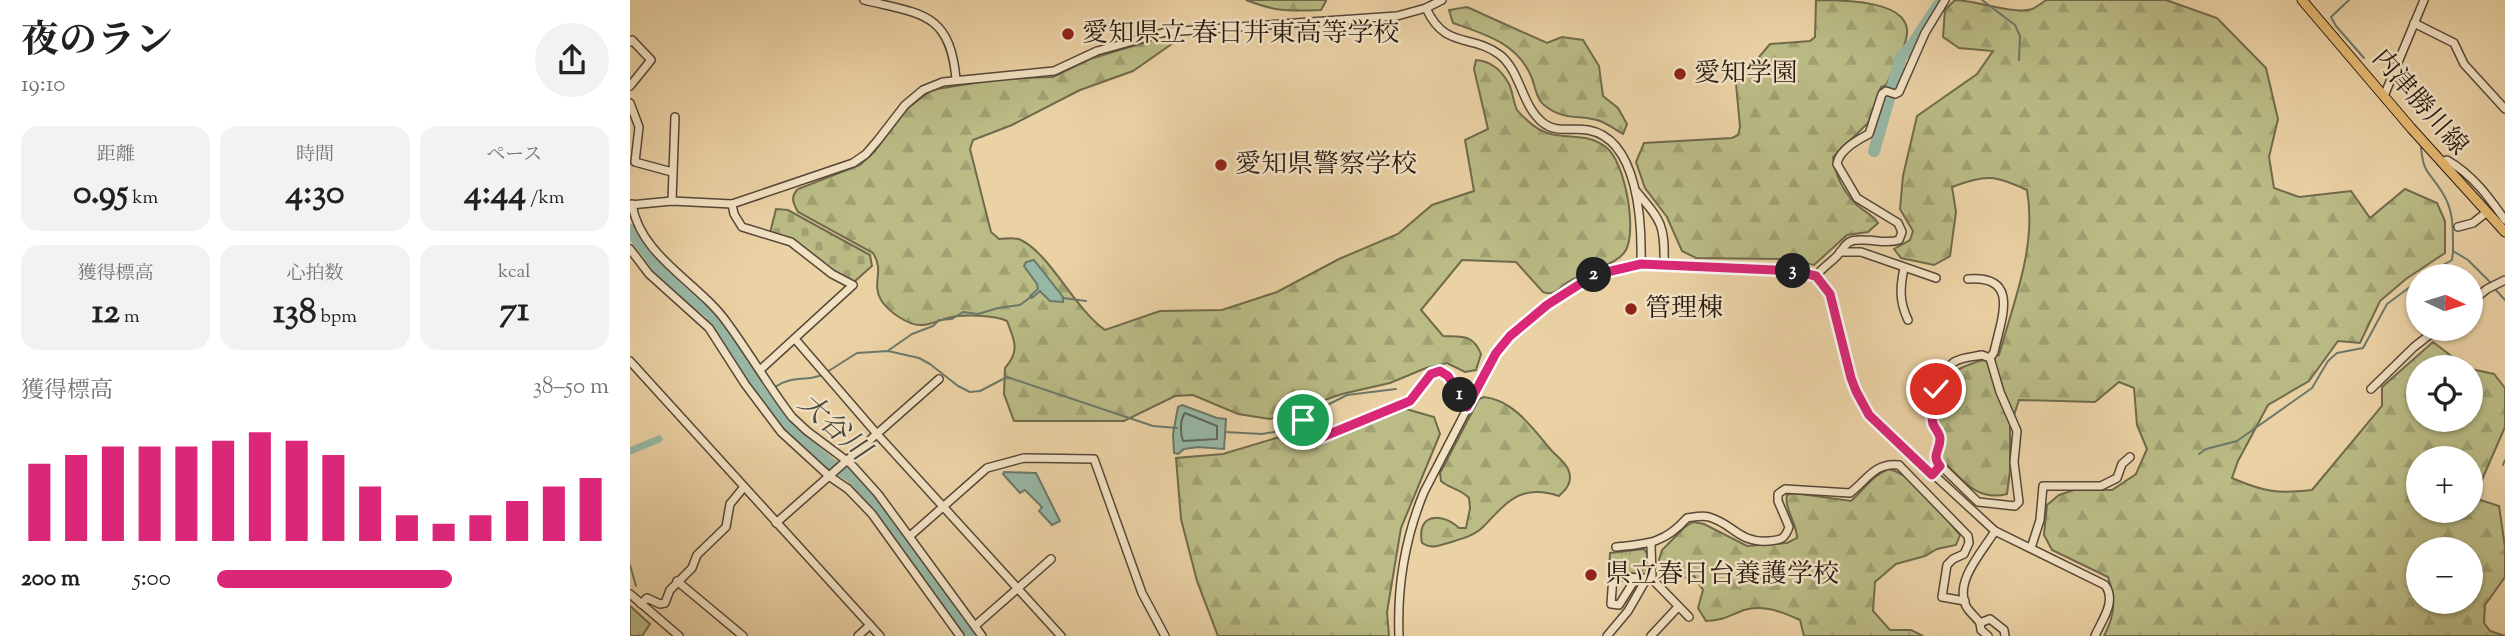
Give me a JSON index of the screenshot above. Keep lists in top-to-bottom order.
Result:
{
  "streets": {
    "main road": ["内津勝川線"]
  },
  "water": ["大谷川"],
  "places": [
    "愛知県立 春日井東高等学校",
    "愛知学園",
    "愛知県警察学校",
    "管理棟",
    "県立春日台養護学校"
  ],
  "north": "right",
  "page": {
    "heading": ["夜のラン", "19:10"],
    "stats": [
      ["距離", "0.95 km"],
      ["時間", "4:30"],
      ["ペース", "4:44 /km"],
      ["獲得標高", "12 m"],
      ["心拍数", "138 bpm"],
      ["kcal", "71"]
    ],
    "pins": ["3", "2", "1"],
    "map_buttons": ["+", "−"],
    "chart": ["獲得標高", "38–50 m"],
    "list": [
      {
        "name": "200 m",
        "note": "5:00"
      }
    ]
  }
}
